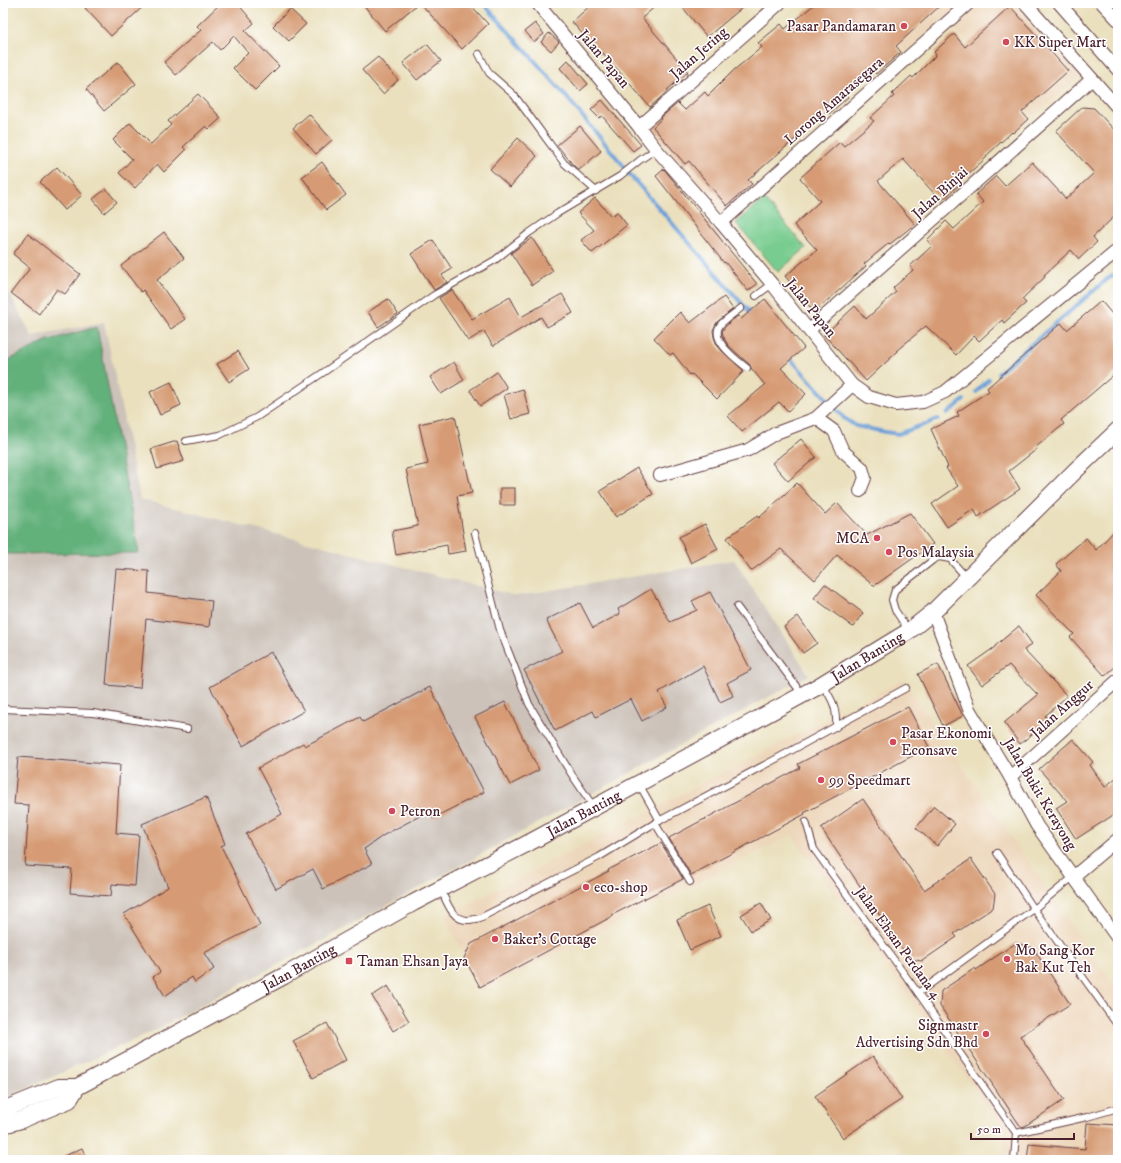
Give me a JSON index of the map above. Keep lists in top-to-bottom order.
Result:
{
  "streets": {
    "main road": ["Jalan Banting"],
    "street": [
      "Jalan Jering",
      "Jalan Papan",
      "Lorong Amarasegara",
      "Jalan Binjai",
      "Jalan Anggur",
      "Jalan Bukit Kerayong"
    ],
    "lane": ["Jalan Ehsan Perdana 4"]
  },
  "crossings": [
    ["Jalan Jering", "Jalan Papan"],
    ["Jalan Papan", "Lorong Amarasegara"],
    ["Jalan Papan", "Jalan Binjai"],
    ["Jalan Banting", "Jalan Bukit Kerayong"],
    ["Jalan Anggur", "Jalan Bukit Kerayong"]
  ],
  "places": {
    "other": [
      "Pasar Pandamaran",
      "KK Super Mart",
      "MCA",
      "Pos Malaysia",
      "Pasar Ekonomi Econsave",
      "99 Speedmart",
      "Petron",
      "eco-shop",
      "Baker's Cottage",
      "Mo Sang Kor Bak Kut Teh",
      "Signmastr Advertising Sdn Bhd"
    ],
    "transit": ["Taman Ehsan Jaya"]
  },
  "scale_bar": "50 m"
}
